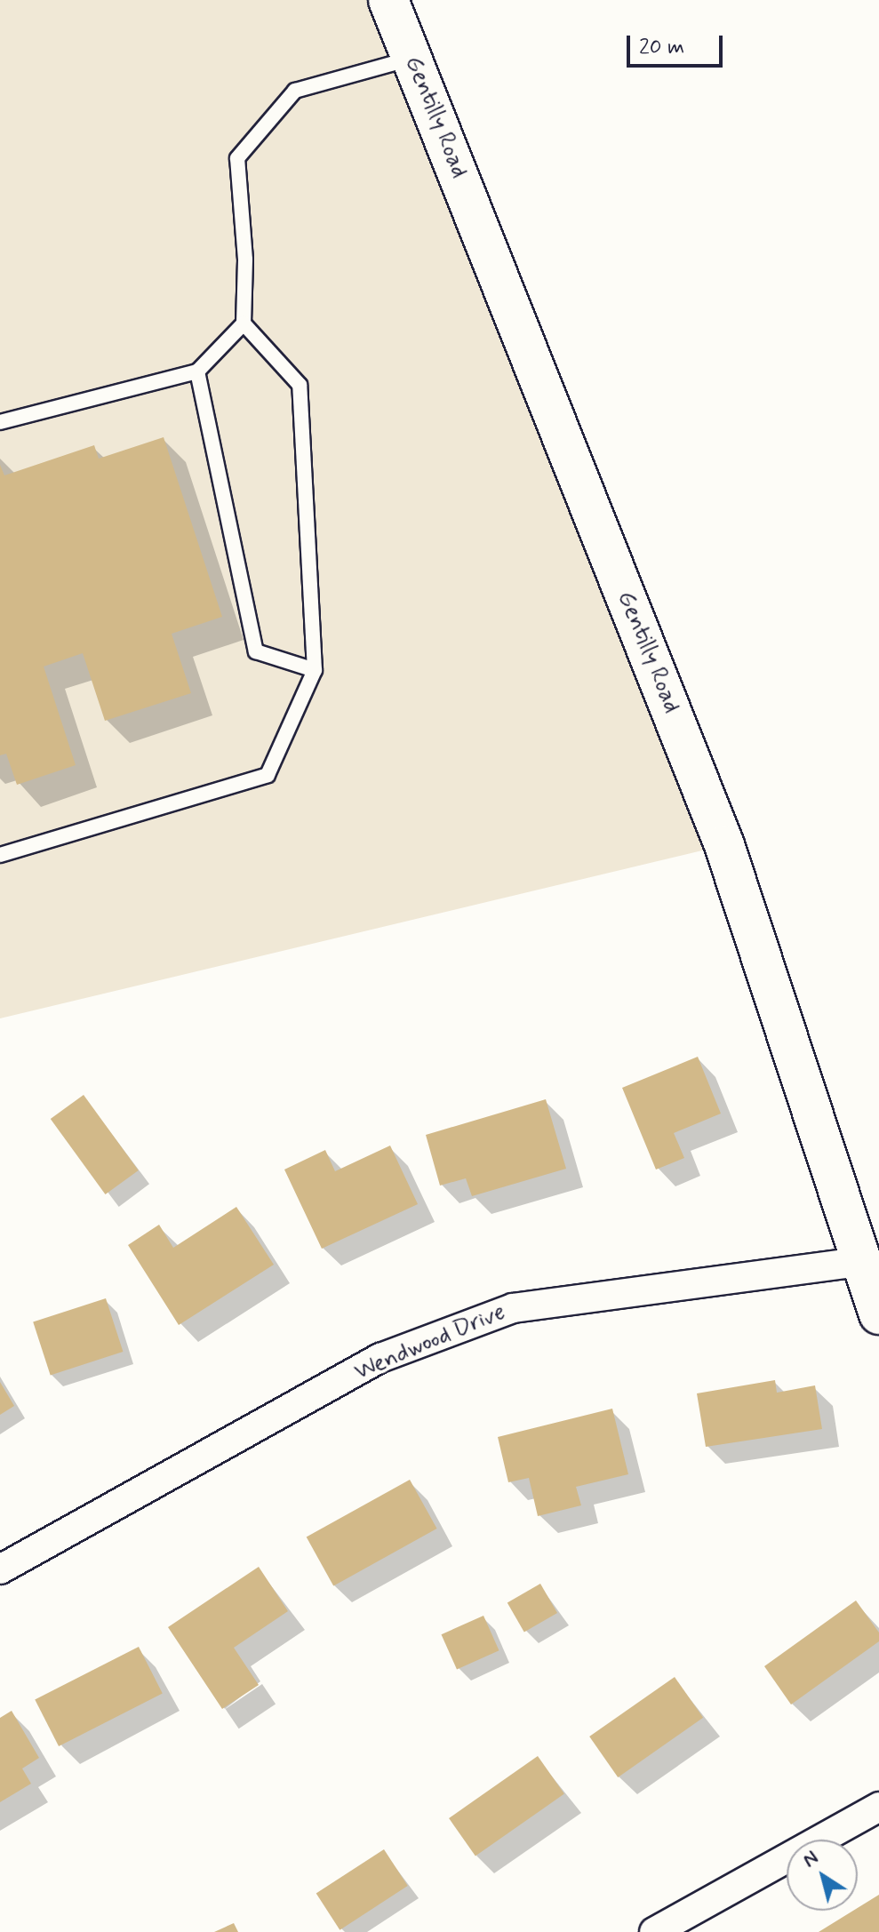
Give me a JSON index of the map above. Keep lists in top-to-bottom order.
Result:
{
  "streets": {
    "street": ["Gentilly Road", "Wendwood Drive"]
  },
  "crossings": [
    ["Gentilly Road", "Wendwood Drive"]
  ],
  "scale_bar": "20 m",
  "north": "top left"
}
